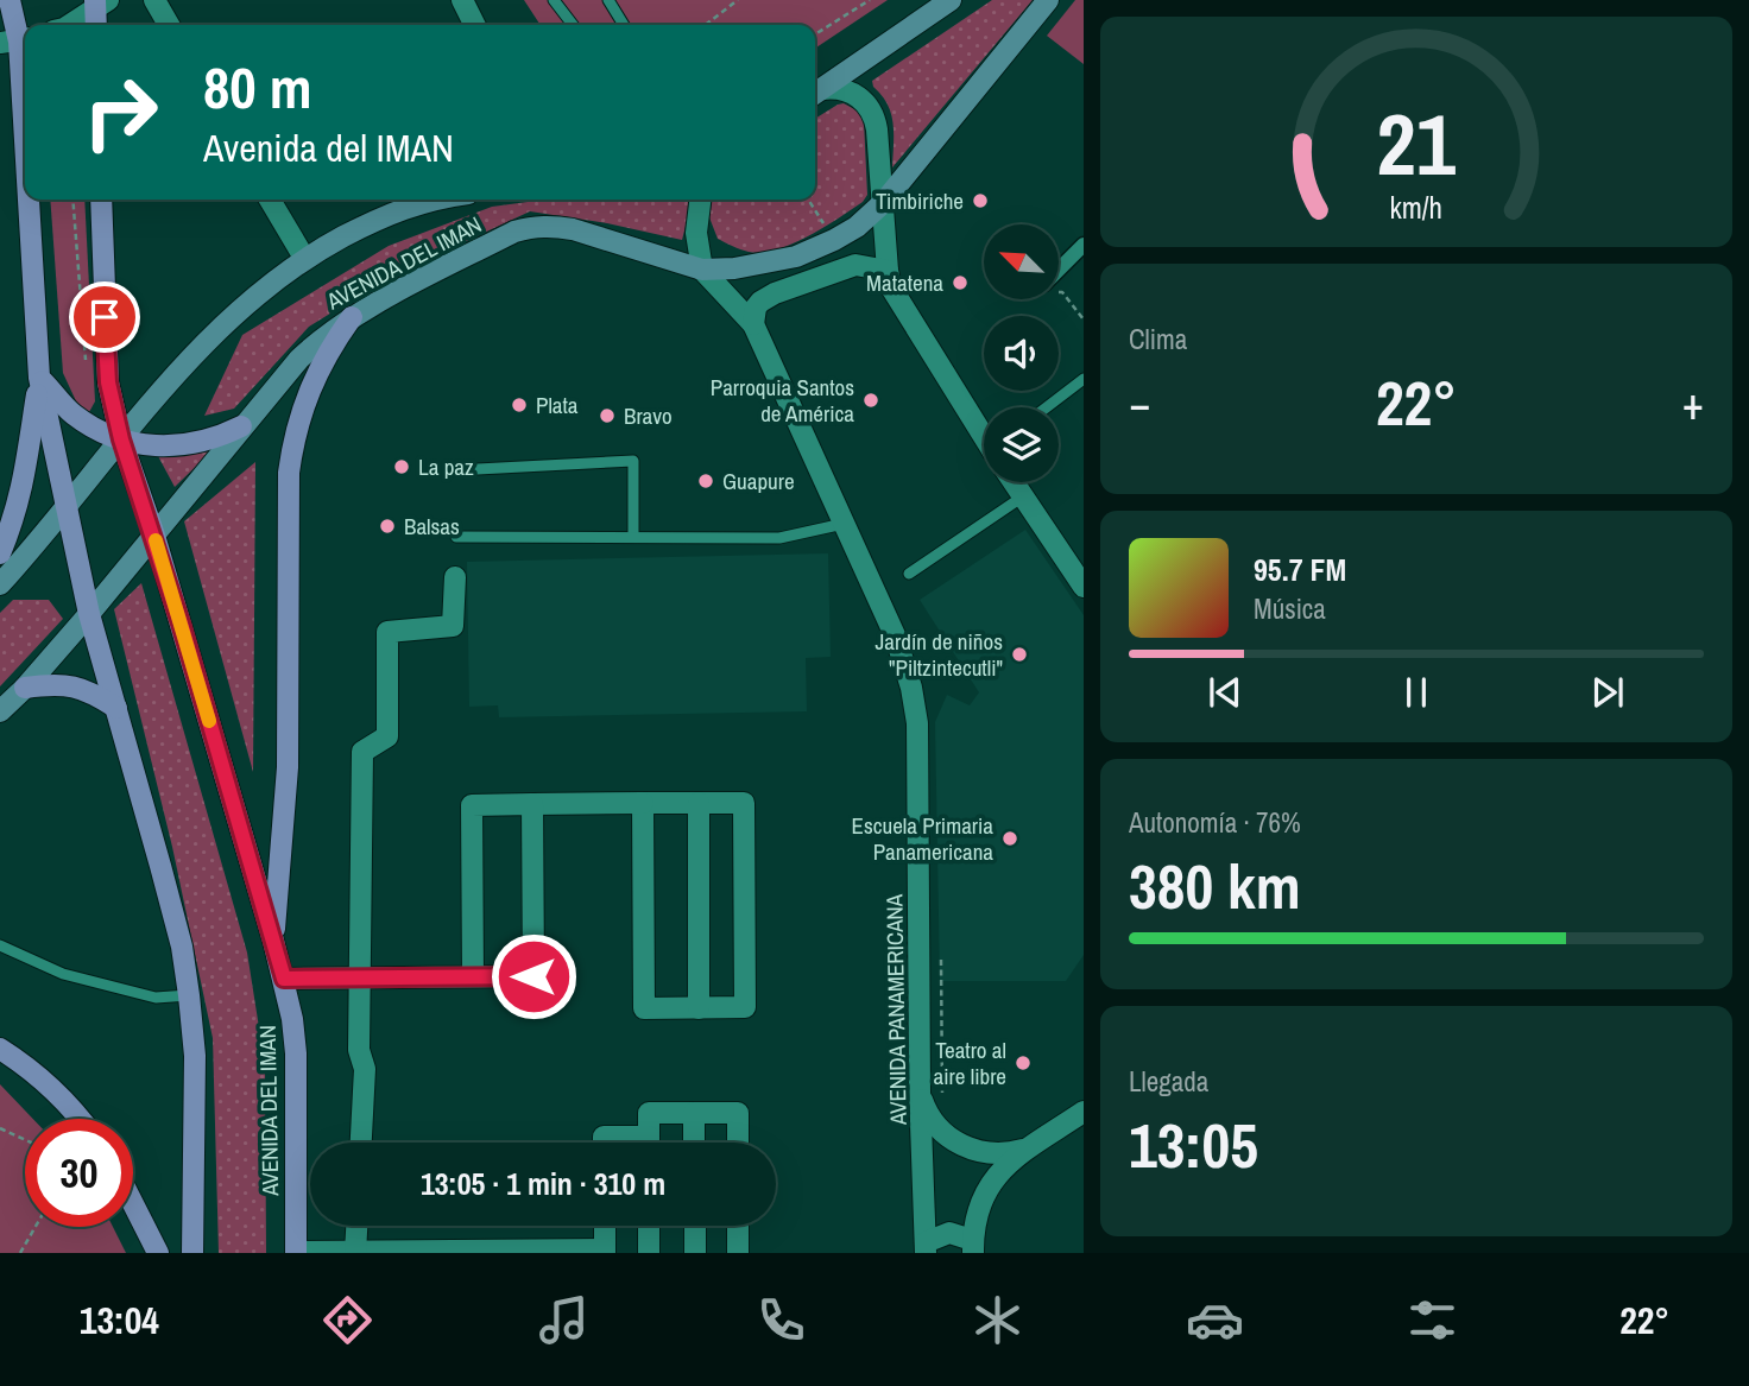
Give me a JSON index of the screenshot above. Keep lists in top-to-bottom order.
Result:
{
  "streets": {
    "main road": ["AVENIDA DEL IMAN"],
    "street": ["AVENIDA PANAMERICANA"]
  },
  "crossings": [
    ["AVENIDA DEL IMAN", "AVENIDA PANAMERICANA"]
  ],
  "places": [
    "Timbiriche",
    "Matatena",
    "Parroquia Santos de América",
    "Plata",
    "Bravo",
    "La paz",
    "Guapure",
    "Balsas",
    "Jardín de niños \"Piltzintecutli\"",
    "Escuela Primaria Panamericana",
    "Teatro al aire libre"
  ],
  "north": "top left",
  "page": {
    "turn": ["80 m", "Avenida del IMAN"],
    "tile": [
      "Clima",
      ["Autonomía · 76%", "380 km"],
      ["Llegada", "13:05"]
    ],
    "heat": ["−", "22°", "+"],
    "song": ["95.7 FM", "Música"],
    "limit": "30",
    "trip": "13:05 · 1 min · 310 m",
    "tabs": ["13:04", "22°"],
    "gauge": ["21", "km/h"]
  }
}
